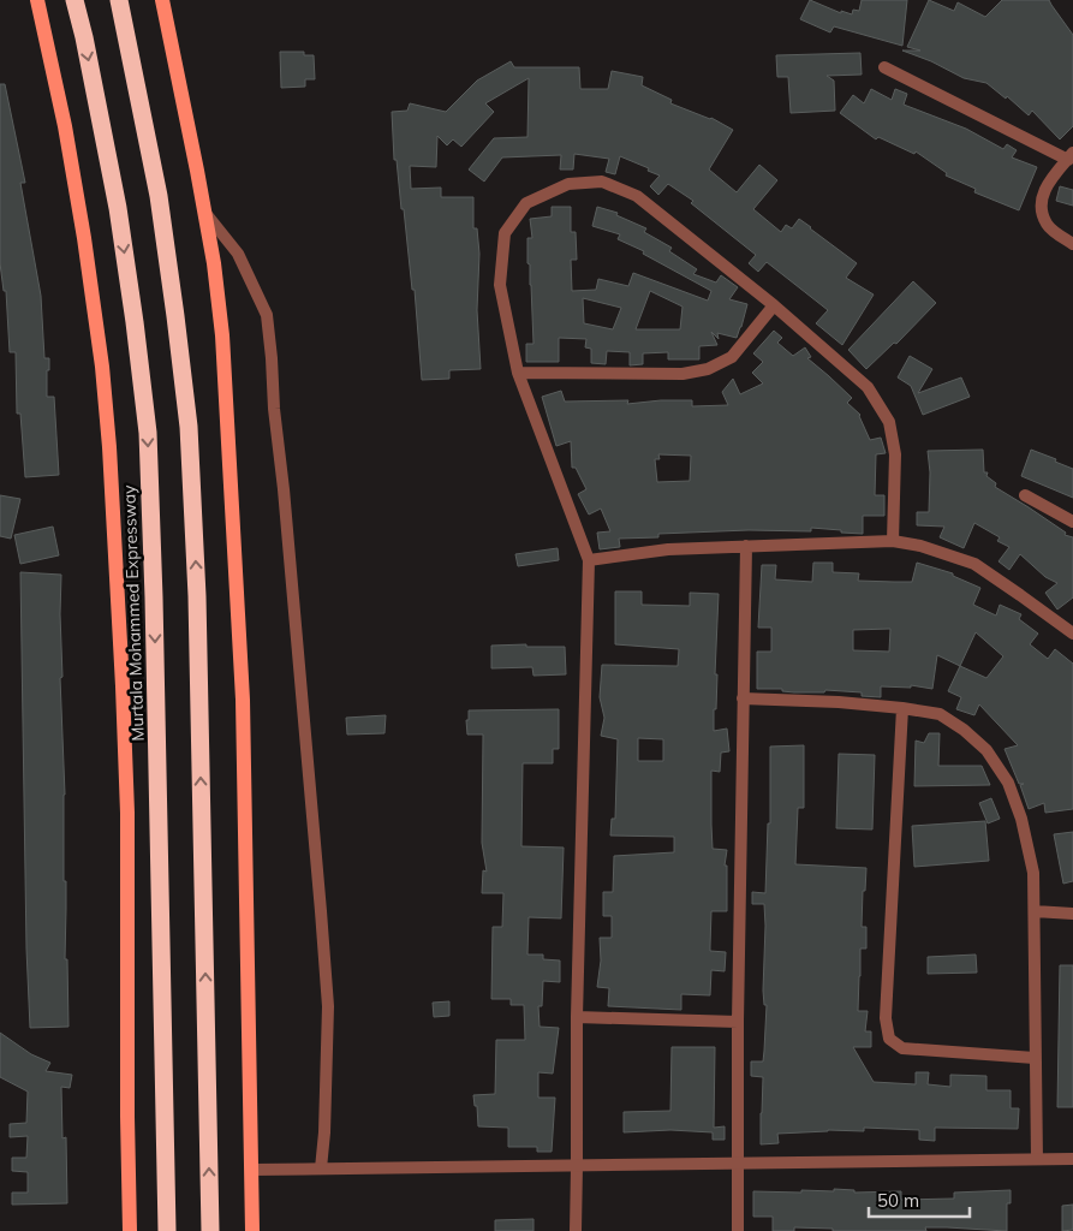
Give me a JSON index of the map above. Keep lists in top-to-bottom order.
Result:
{
  "streets": {
    "highway": ["Murtala Mohammed Expressway"]
  },
  "scale_bar": "50 m"
}
